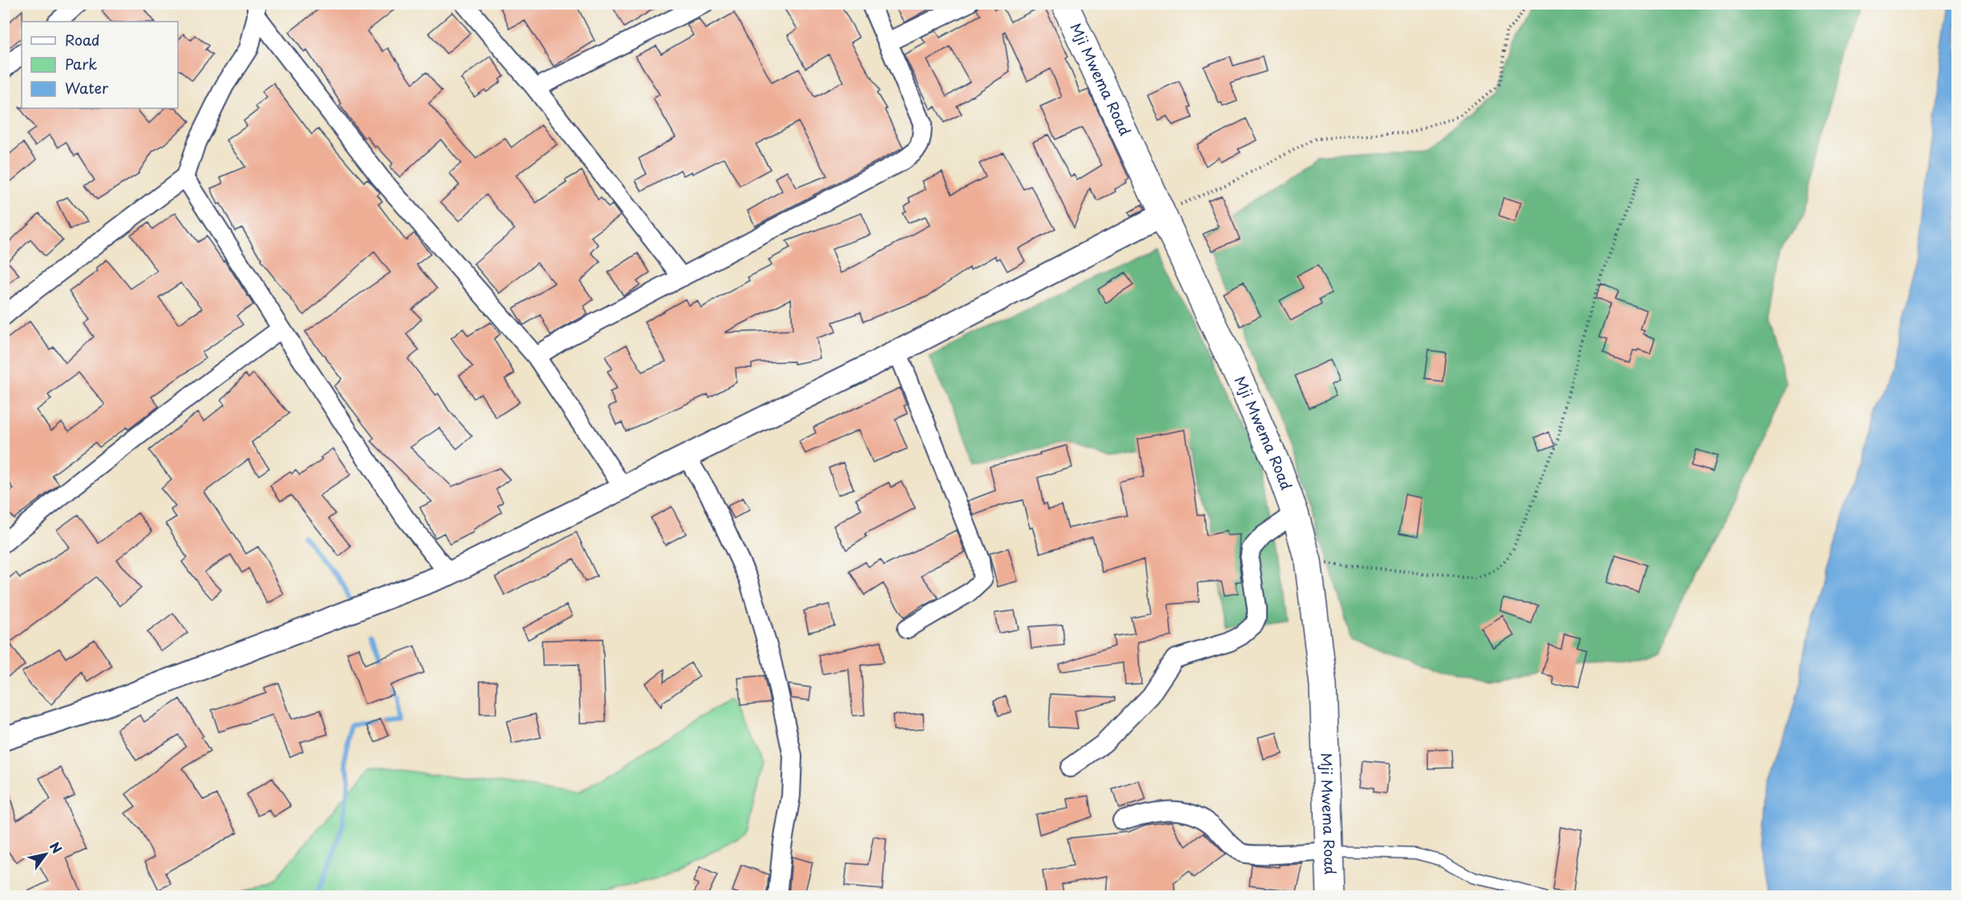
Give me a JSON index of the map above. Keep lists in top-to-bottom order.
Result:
{
  "streets": {
    "main road": ["Mji Mwema Road"]
  },
  "legend": ["Road", "Park", "Water"],
  "north": "top right"
}
